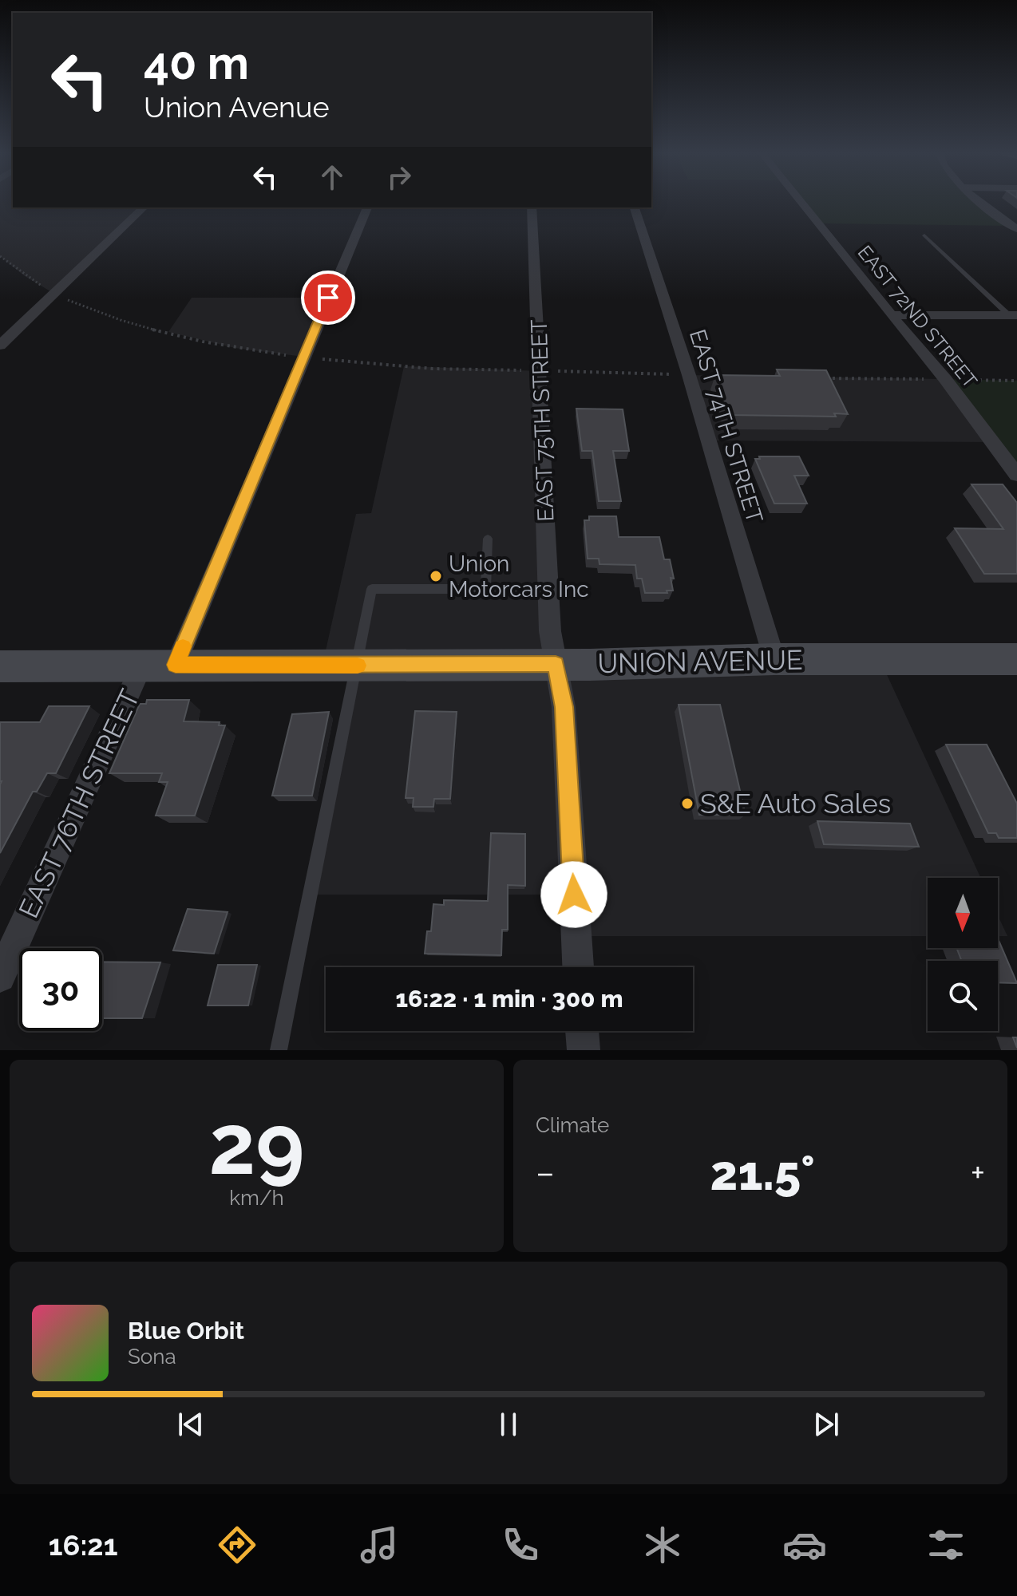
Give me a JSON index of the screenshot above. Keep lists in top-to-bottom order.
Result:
{
  "streets": {
    "main road": ["UNION AVENUE"],
    "street": [
      "EAST 72ND STREET",
      "EAST 75TH STREET",
      "EAST 74TH STREET",
      "EAST 76TH STREET"
    ]
  },
  "crossings": [
    ["EAST 75TH STREET", "UNION AVENUE"],
    ["EAST 74TH STREET", "UNION AVENUE"],
    ["UNION AVENUE", "EAST 76TH STREET"]
  ],
  "places": ["Union Motorcars Inc", "S&E Auto Sales"],
  "north": "bottom",
  "page": {
    "turn": ["40 m", "Union Avenue"],
    "limit": "30",
    "trip": "16:22 · 1 min · 300 m",
    "tile": [
      ["29", "km/h"],
      "Climate"
    ],
    "heat": ["−", "21.5°", "+"],
    "song": ["Blue Orbit", "Sona"],
    "tabs": "16:21"
  }
}
